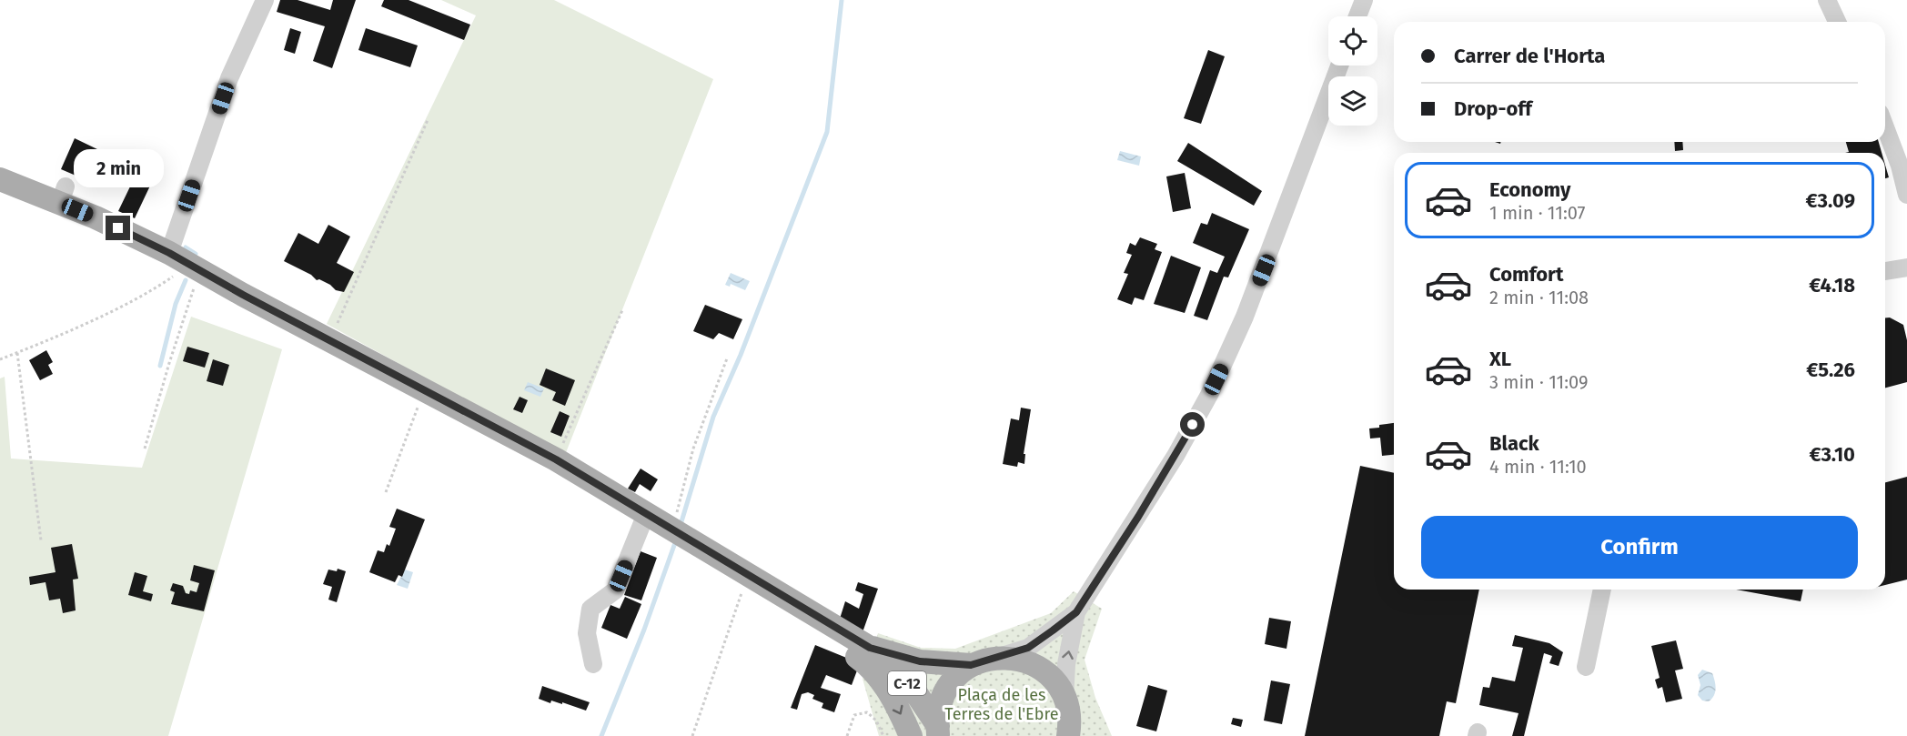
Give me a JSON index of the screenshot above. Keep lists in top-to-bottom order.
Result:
{
  "streets": {
    "main road": ["C-12"]
  },
  "parks": ["Plaça de les Terres de l'Ebre"],
  "page": {
    "banner": ["Carrer de l'Horta", "Drop-off"],
    "bubble": "2 min",
    "list": [
      {
        "name": "Economy",
        "note": "1 min · 11:07",
        "value": "€3.09"
      },
      {
        "name": "Comfort",
        "note": "2 min · 11:08",
        "value": "€4.18"
      },
      {
        "name": "XL",
        "note": "3 min · 11:09",
        "value": "€5.26"
      },
      {
        "name": "Black",
        "note": "4 min · 11:10",
        "value": "€3.10"
      }
    ],
    "buttons": "Confirm"
  }
}
